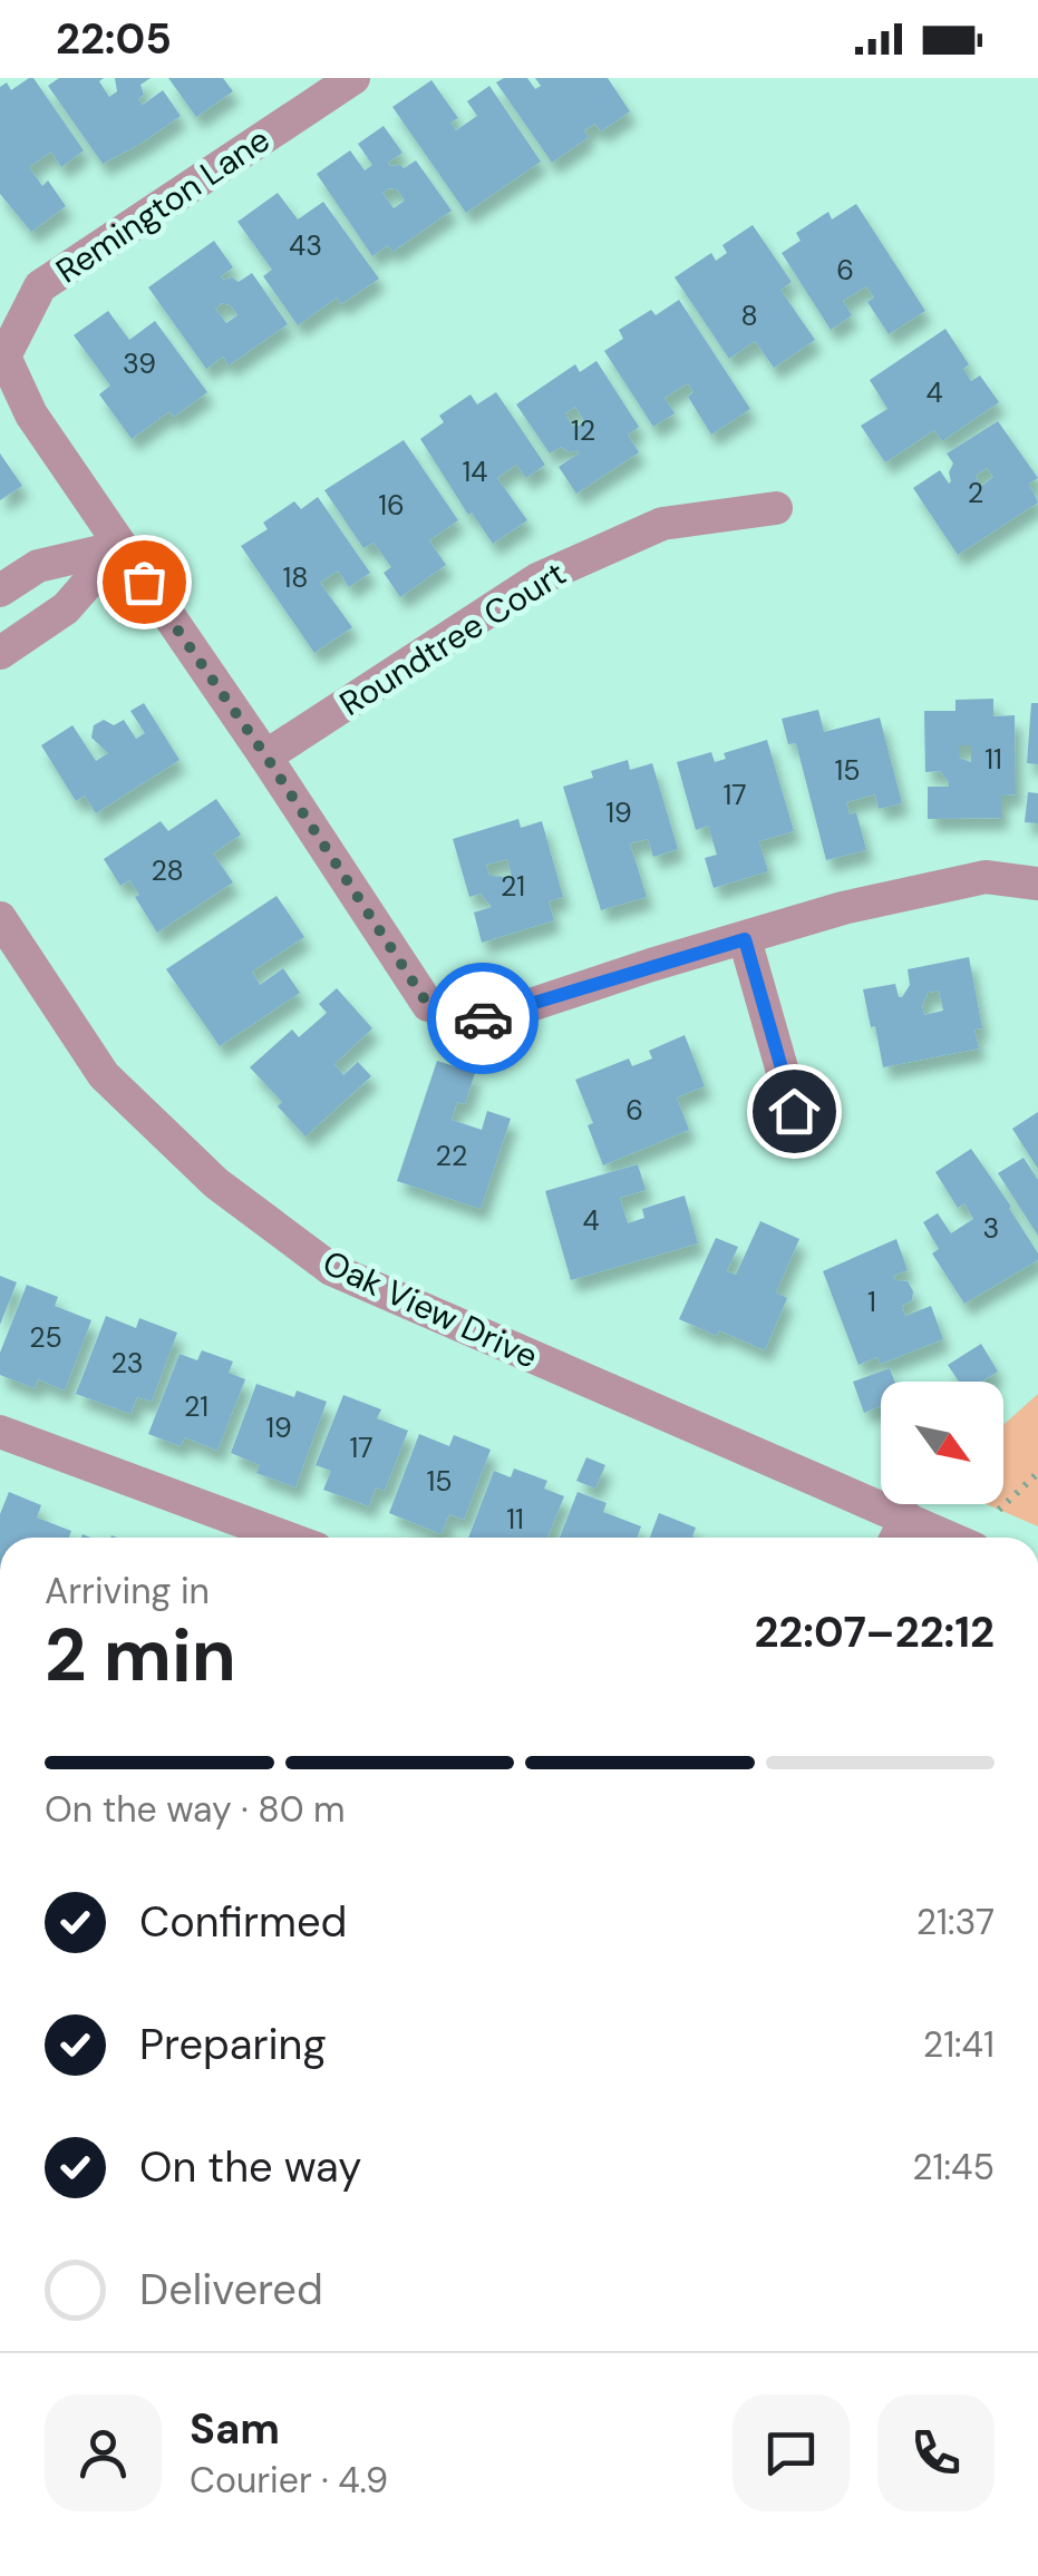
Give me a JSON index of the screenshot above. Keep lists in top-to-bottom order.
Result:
{
  "streets": {
    "street": ["Remington Lane", "Roundtree Court", "Oak View Drive"]
  },
  "crossings": [
    ["Remington Lane", "Roundtree Court"]
  ],
  "house_numbers": [
    "43",
    "6",
    "8",
    "39",
    "4",
    "12",
    "14",
    "2",
    "16",
    "18",
    "11",
    "15",
    "17",
    "19",
    "28",
    "21",
    "6",
    "22",
    "4",
    "3",
    "1",
    "25",
    "23",
    "21",
    "19",
    "17",
    "15",
    "11"
  ],
  "north": "bottom right",
  "page": {
    "status": "22:05",
    "heading": ["2 min", "Arriving in", "22:07–22:12"],
    "panel": ["Sam", "Courier · 4.9"],
    "bar": "On the way · 80 m",
    "list": [
      ["Confirmed", "21:37"],
      ["Preparing", "21:41"],
      ["On the way", "21:45"],
      "Delivered"
    ]
  }
}
